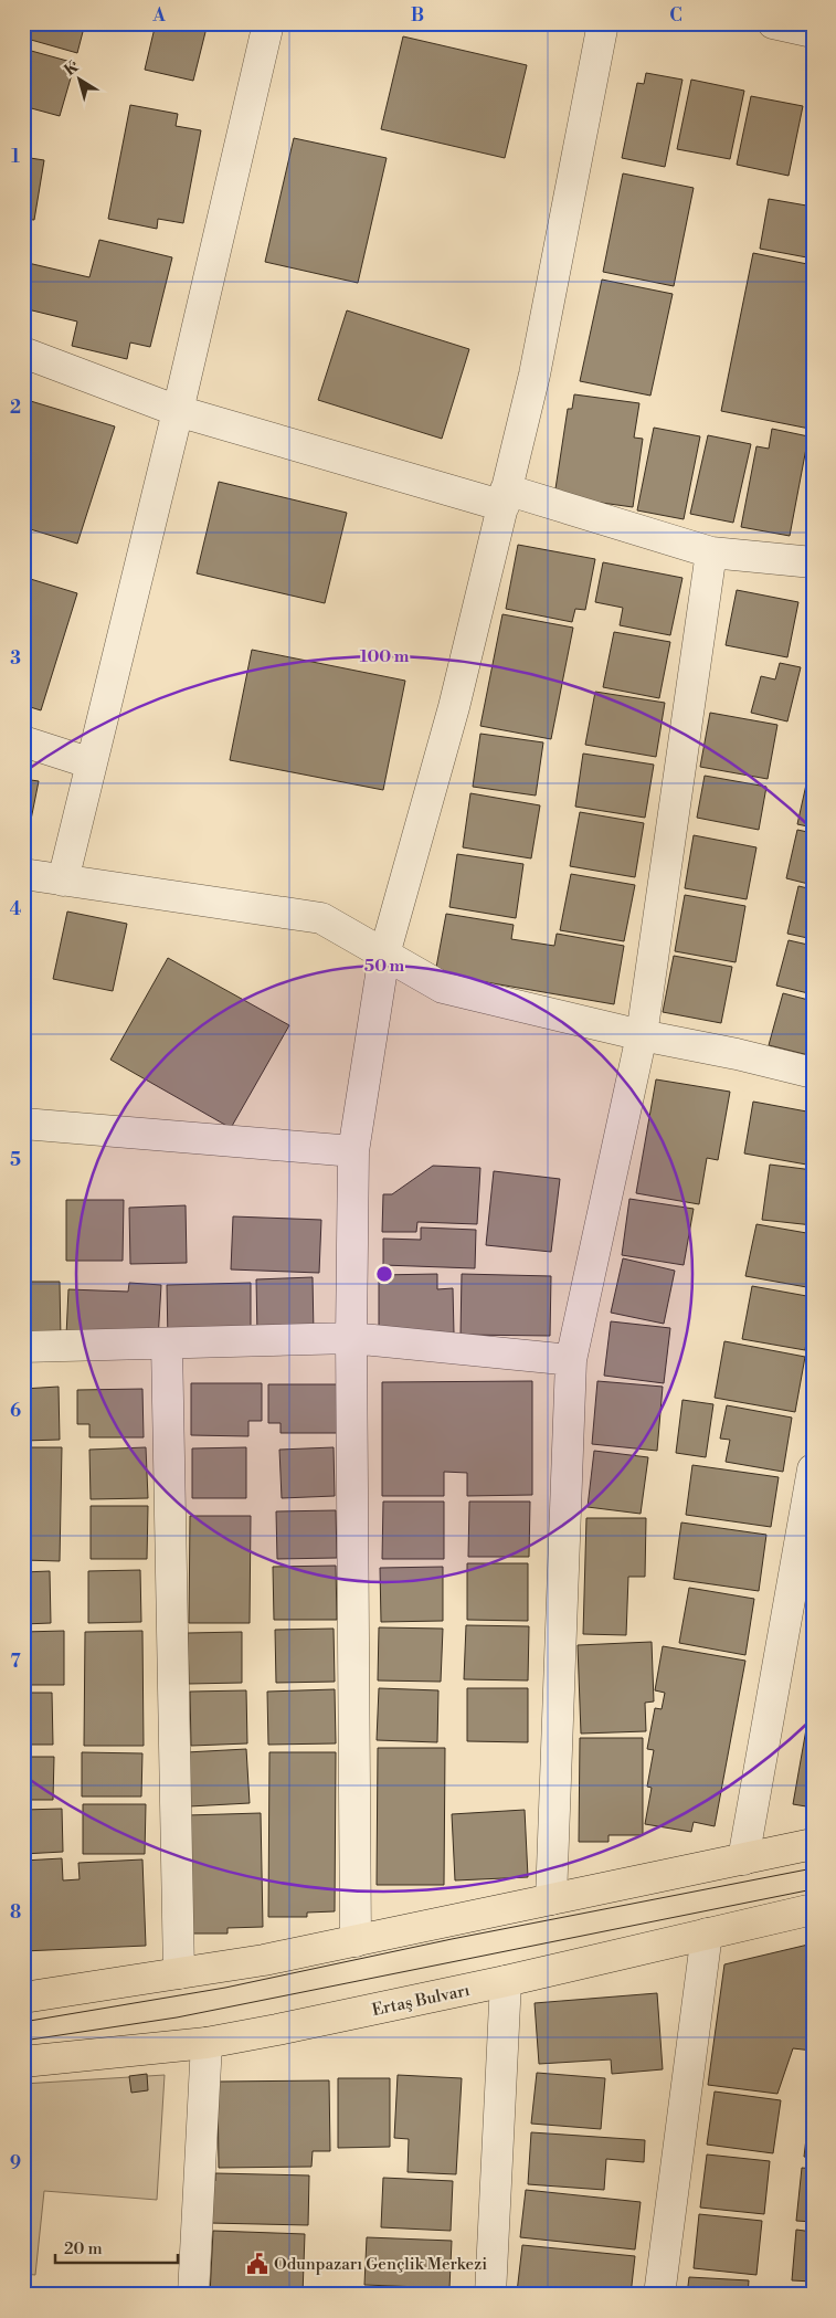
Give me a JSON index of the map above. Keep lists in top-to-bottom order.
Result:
{
  "streets": {
    "main road": ["Ertaş Bulvarı"]
  },
  "places": {
    "public building": ["Odunpazarı Gençlik Merkezi"]
  },
  "scale_bar": "20 m",
  "north": "top left",
  "grid": {
    "columns": ["A", "B", "C"],
    "rows": [
      "1",
      "2",
      "3",
      "4",
      "5",
      "6",
      "7",
      "8",
      "9"
    ]
  },
  "rings": ["100 m", "50 m"]
}
